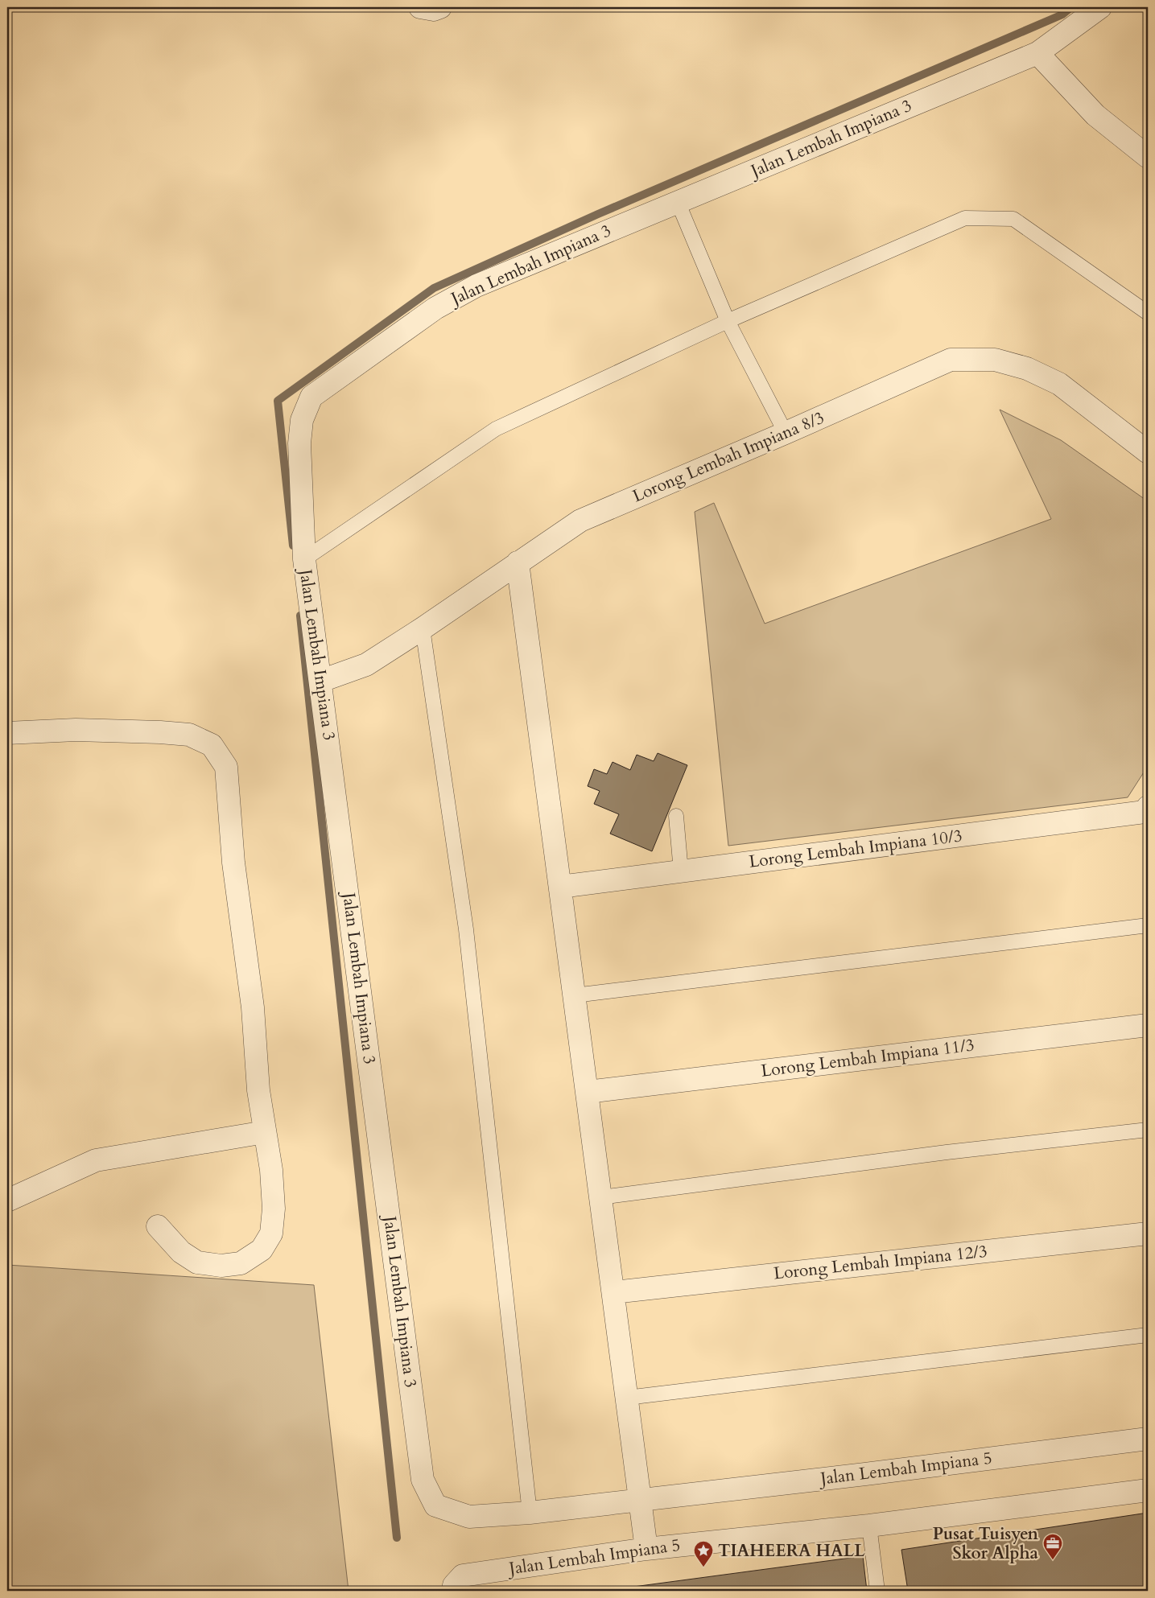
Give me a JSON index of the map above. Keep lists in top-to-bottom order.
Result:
{
  "streets": {
    "street": [
      "Jalan Lembah Impiana 3",
      "Lorong Lembah Impiana 8/3",
      "Lorong Lembah Impiana 10/3",
      "Lorong Lembah Impiana 11/3",
      "Lorong Lembah Impiana 12/3",
      "Jalan Lembah Impiana 5"
    ]
  },
  "crossings": [
    ["Jalan Lembah Impiana 3", "Lorong Lembah Impiana 8/3"],
    ["Jalan Lembah Impiana 3", "Jalan Lembah Impiana 5"]
  ],
  "places": {
    "office": ["Pusat Tuisyen Skor Alpha"],
    "place": ["TIAHEERA HALL"]
  }
}
